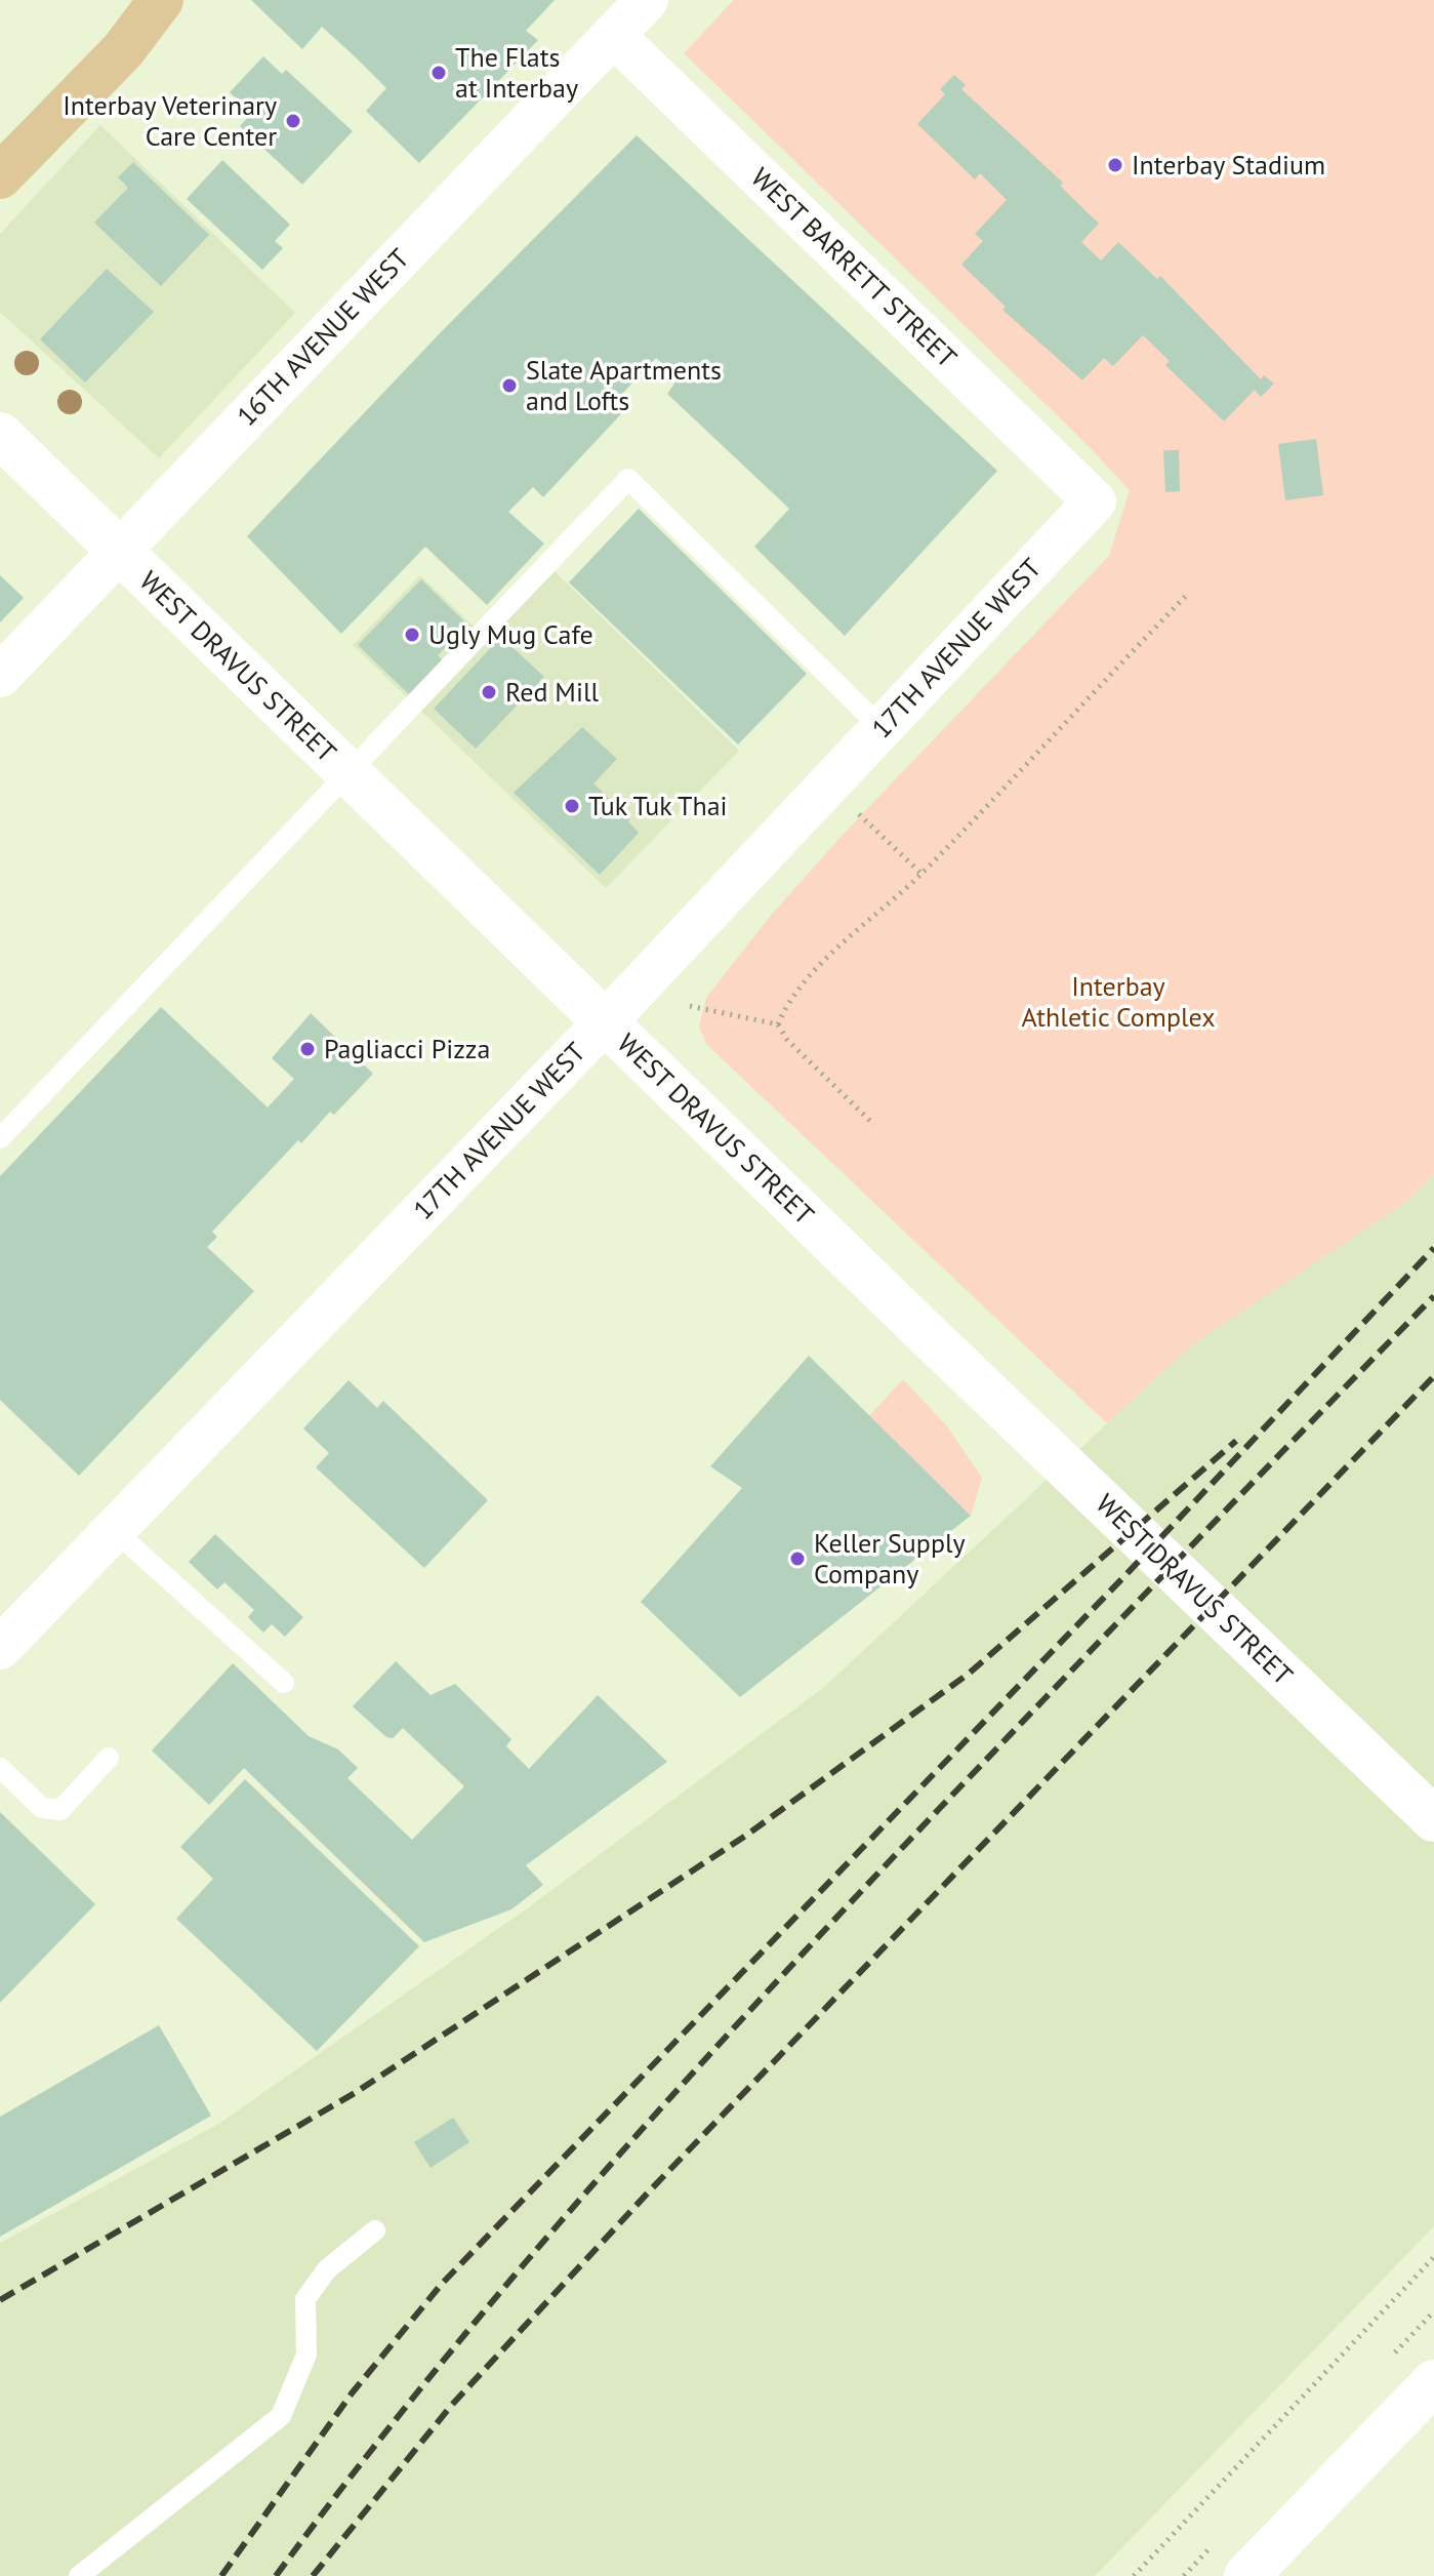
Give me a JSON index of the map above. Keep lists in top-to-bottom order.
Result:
{
  "streets": {
    "main road": ["WEST DRAVUS STREET"],
    "street": ["WEST BARRETT STREET", "16TH AVENUE WEST", "17TH AVENUE WEST"]
  },
  "crossings": [
    ["WEST BARRETT STREET", "16TH AVENUE WEST"],
    ["WEST BARRETT STREET", "17TH AVENUE WEST"],
    ["16TH AVENUE WEST", "WEST DRAVUS STREET"],
    ["17TH AVENUE WEST", "WEST DRAVUS STREET"]
  ],
  "parks": ["Interbay Athletic Complex"],
  "places": [
    "The Flats at Interbay",
    "Interbay Veterinary Care Center",
    "Interbay Stadium",
    "Slate Apartments and Lofts",
    "Ugly Mug Cafe",
    "Red Mill",
    "Tuk Tuk Thai",
    "Pagliacci Pizza",
    "Keller Supply Company"
  ]
}
